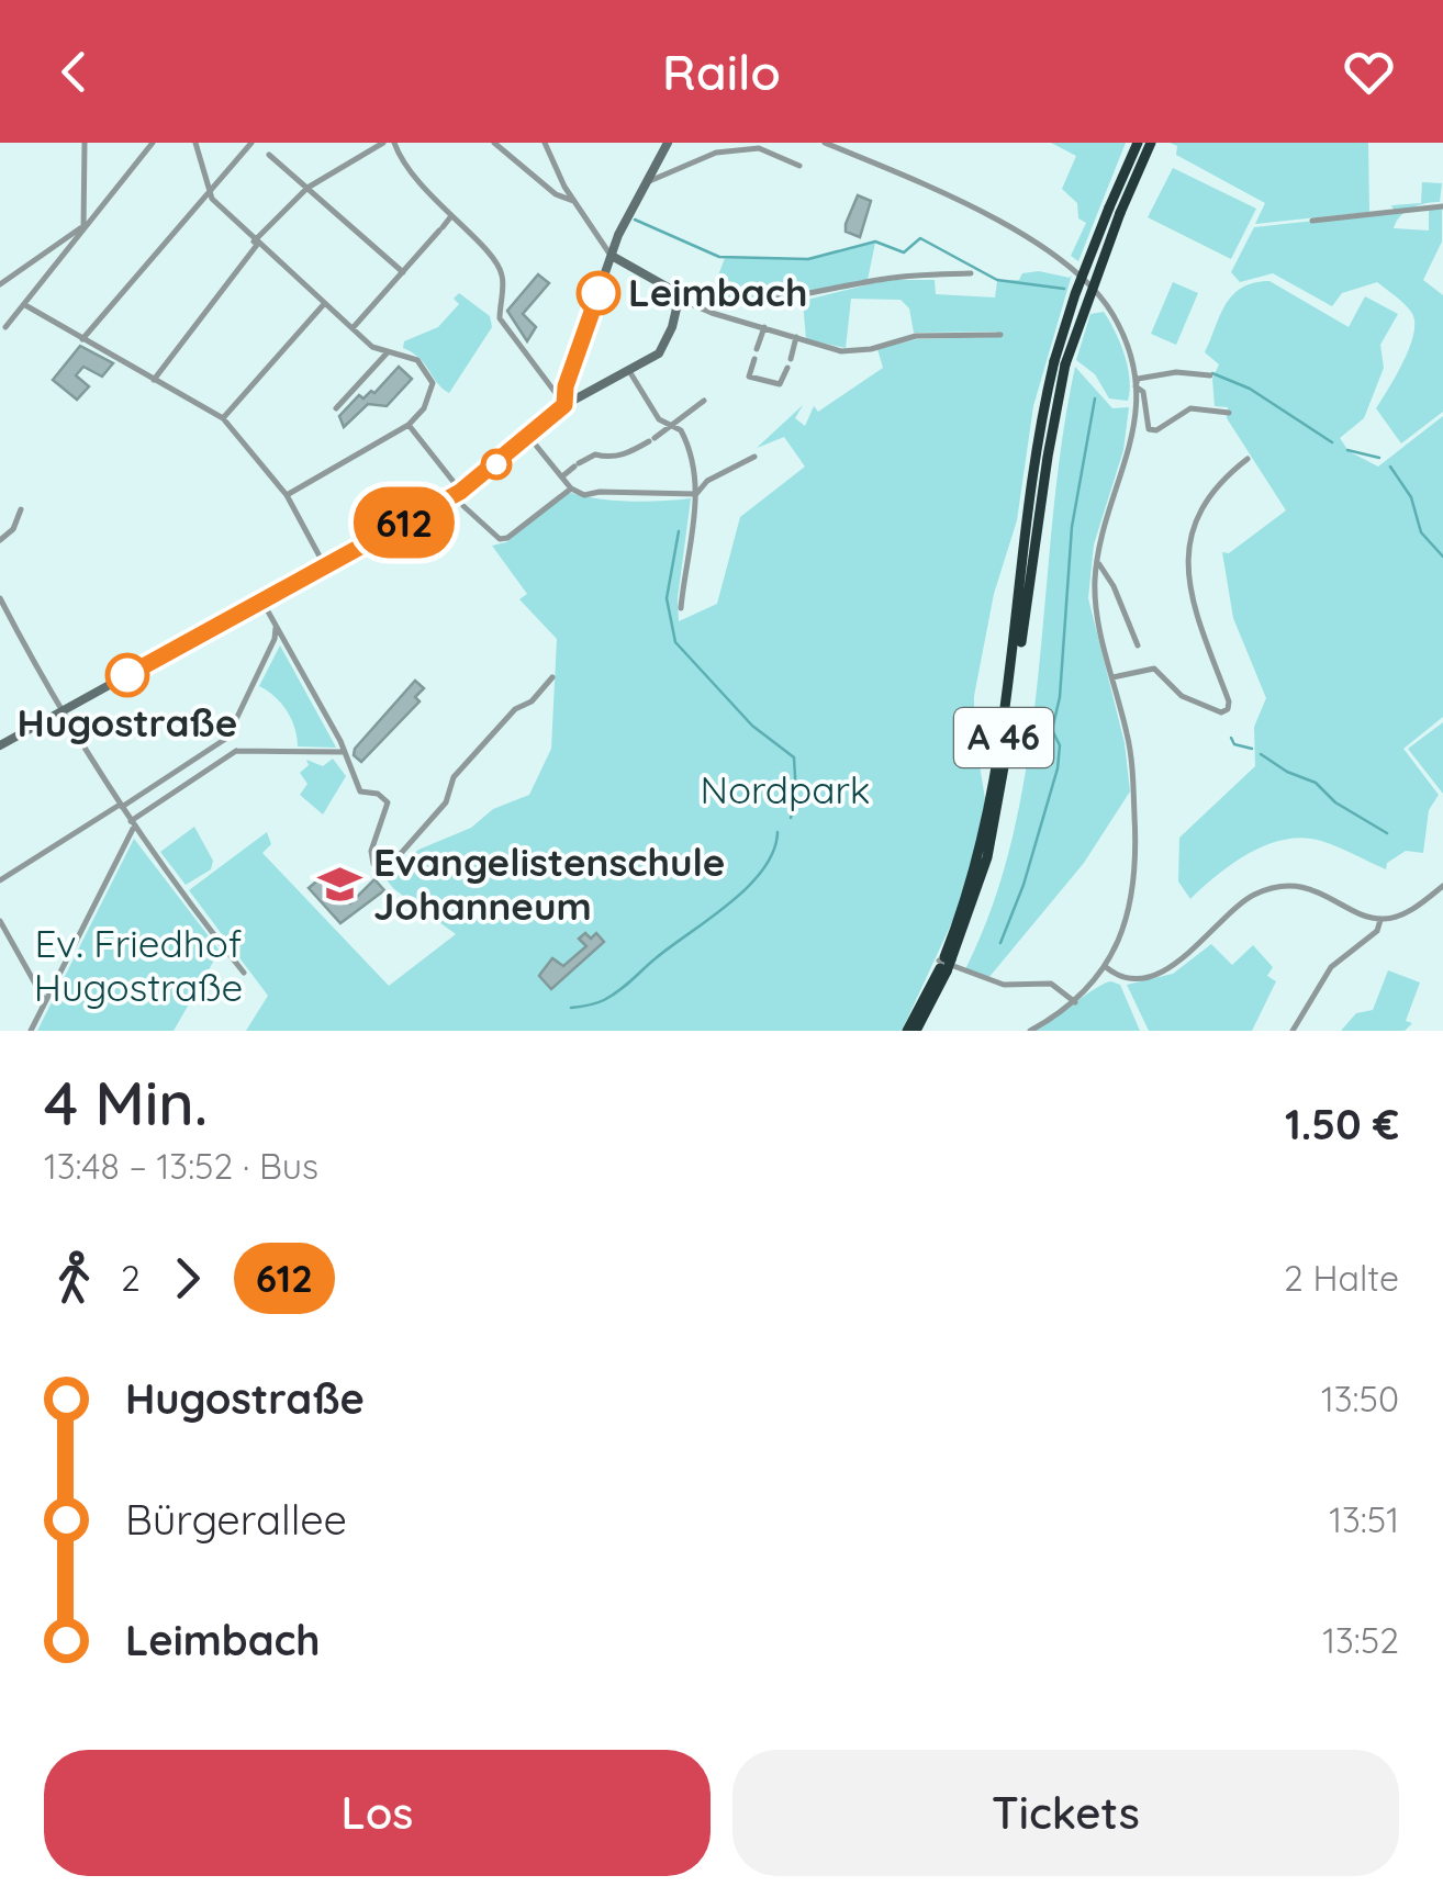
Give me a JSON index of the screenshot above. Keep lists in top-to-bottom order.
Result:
{
  "streets": {
    "highway": ["A 46"]
  },
  "parks": ["Nordpark", "Ev. Friedhof Hugostraße"],
  "places": {
    "other": ["Leimbach", "Hugostraße"],
    "school or university": ["Evangelistenschule Johanneum"]
  },
  "lines": ["bus line 612"],
  "page": {
    "header": "Railo",
    "on_map": "612",
    "heading": ["4 Min.", "13:48 – 13:52 · Bus", "1.50 €"],
    "legs": ["2", "612", "2 Halte"],
    "list": [
      {
        "name": "Hugostraße",
        "value": "13:50"
      },
      {
        "name": "Bürgerallee",
        "value": "13:51"
      },
      {
        "name": "Leimbach",
        "value": "13:52"
      }
    ],
    "buttons": ["Los", "Tickets"]
  }
}
